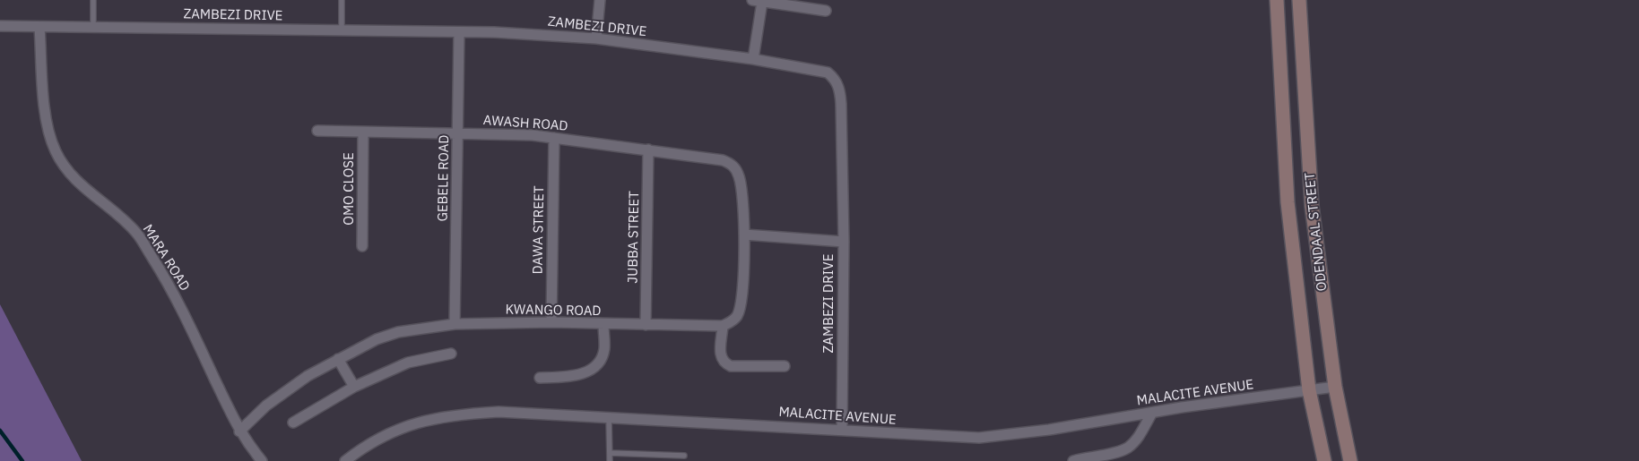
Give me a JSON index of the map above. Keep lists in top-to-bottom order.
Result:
{
  "streets": {
    "street": [
      "ZAMBEZI DRIVE",
      "AWASH ROAD",
      "GEBELE ROAD",
      "OMO CLOSE",
      "DAWA STREET",
      "ODENDAAL STREET",
      "JUBBA STREET",
      "MARA ROAD",
      "KWANGO ROAD",
      "MALACITE AVENUE"
    ]
  },
  "crossings": [
    ["ZAMBEZI DRIVE", "GEBELE ROAD"],
    ["ZAMBEZI DRIVE", "MARA ROAD"],
    ["ZAMBEZI DRIVE", "MALACITE AVENUE"],
    ["AWASH ROAD", "GEBELE ROAD"],
    ["AWASH ROAD", "OMO CLOSE"],
    ["AWASH ROAD", "DAWA STREET"],
    ["AWASH ROAD", "JUBBA STREET"],
    ["GEBELE ROAD", "KWANGO ROAD"],
    ["DAWA STREET", "KWANGO ROAD"],
    ["ODENDAAL STREET", "MALACITE AVENUE"],
    ["JUBBA STREET", "KWANGO ROAD"],
    ["MARA ROAD", "KWANGO ROAD"]
  ]
}
